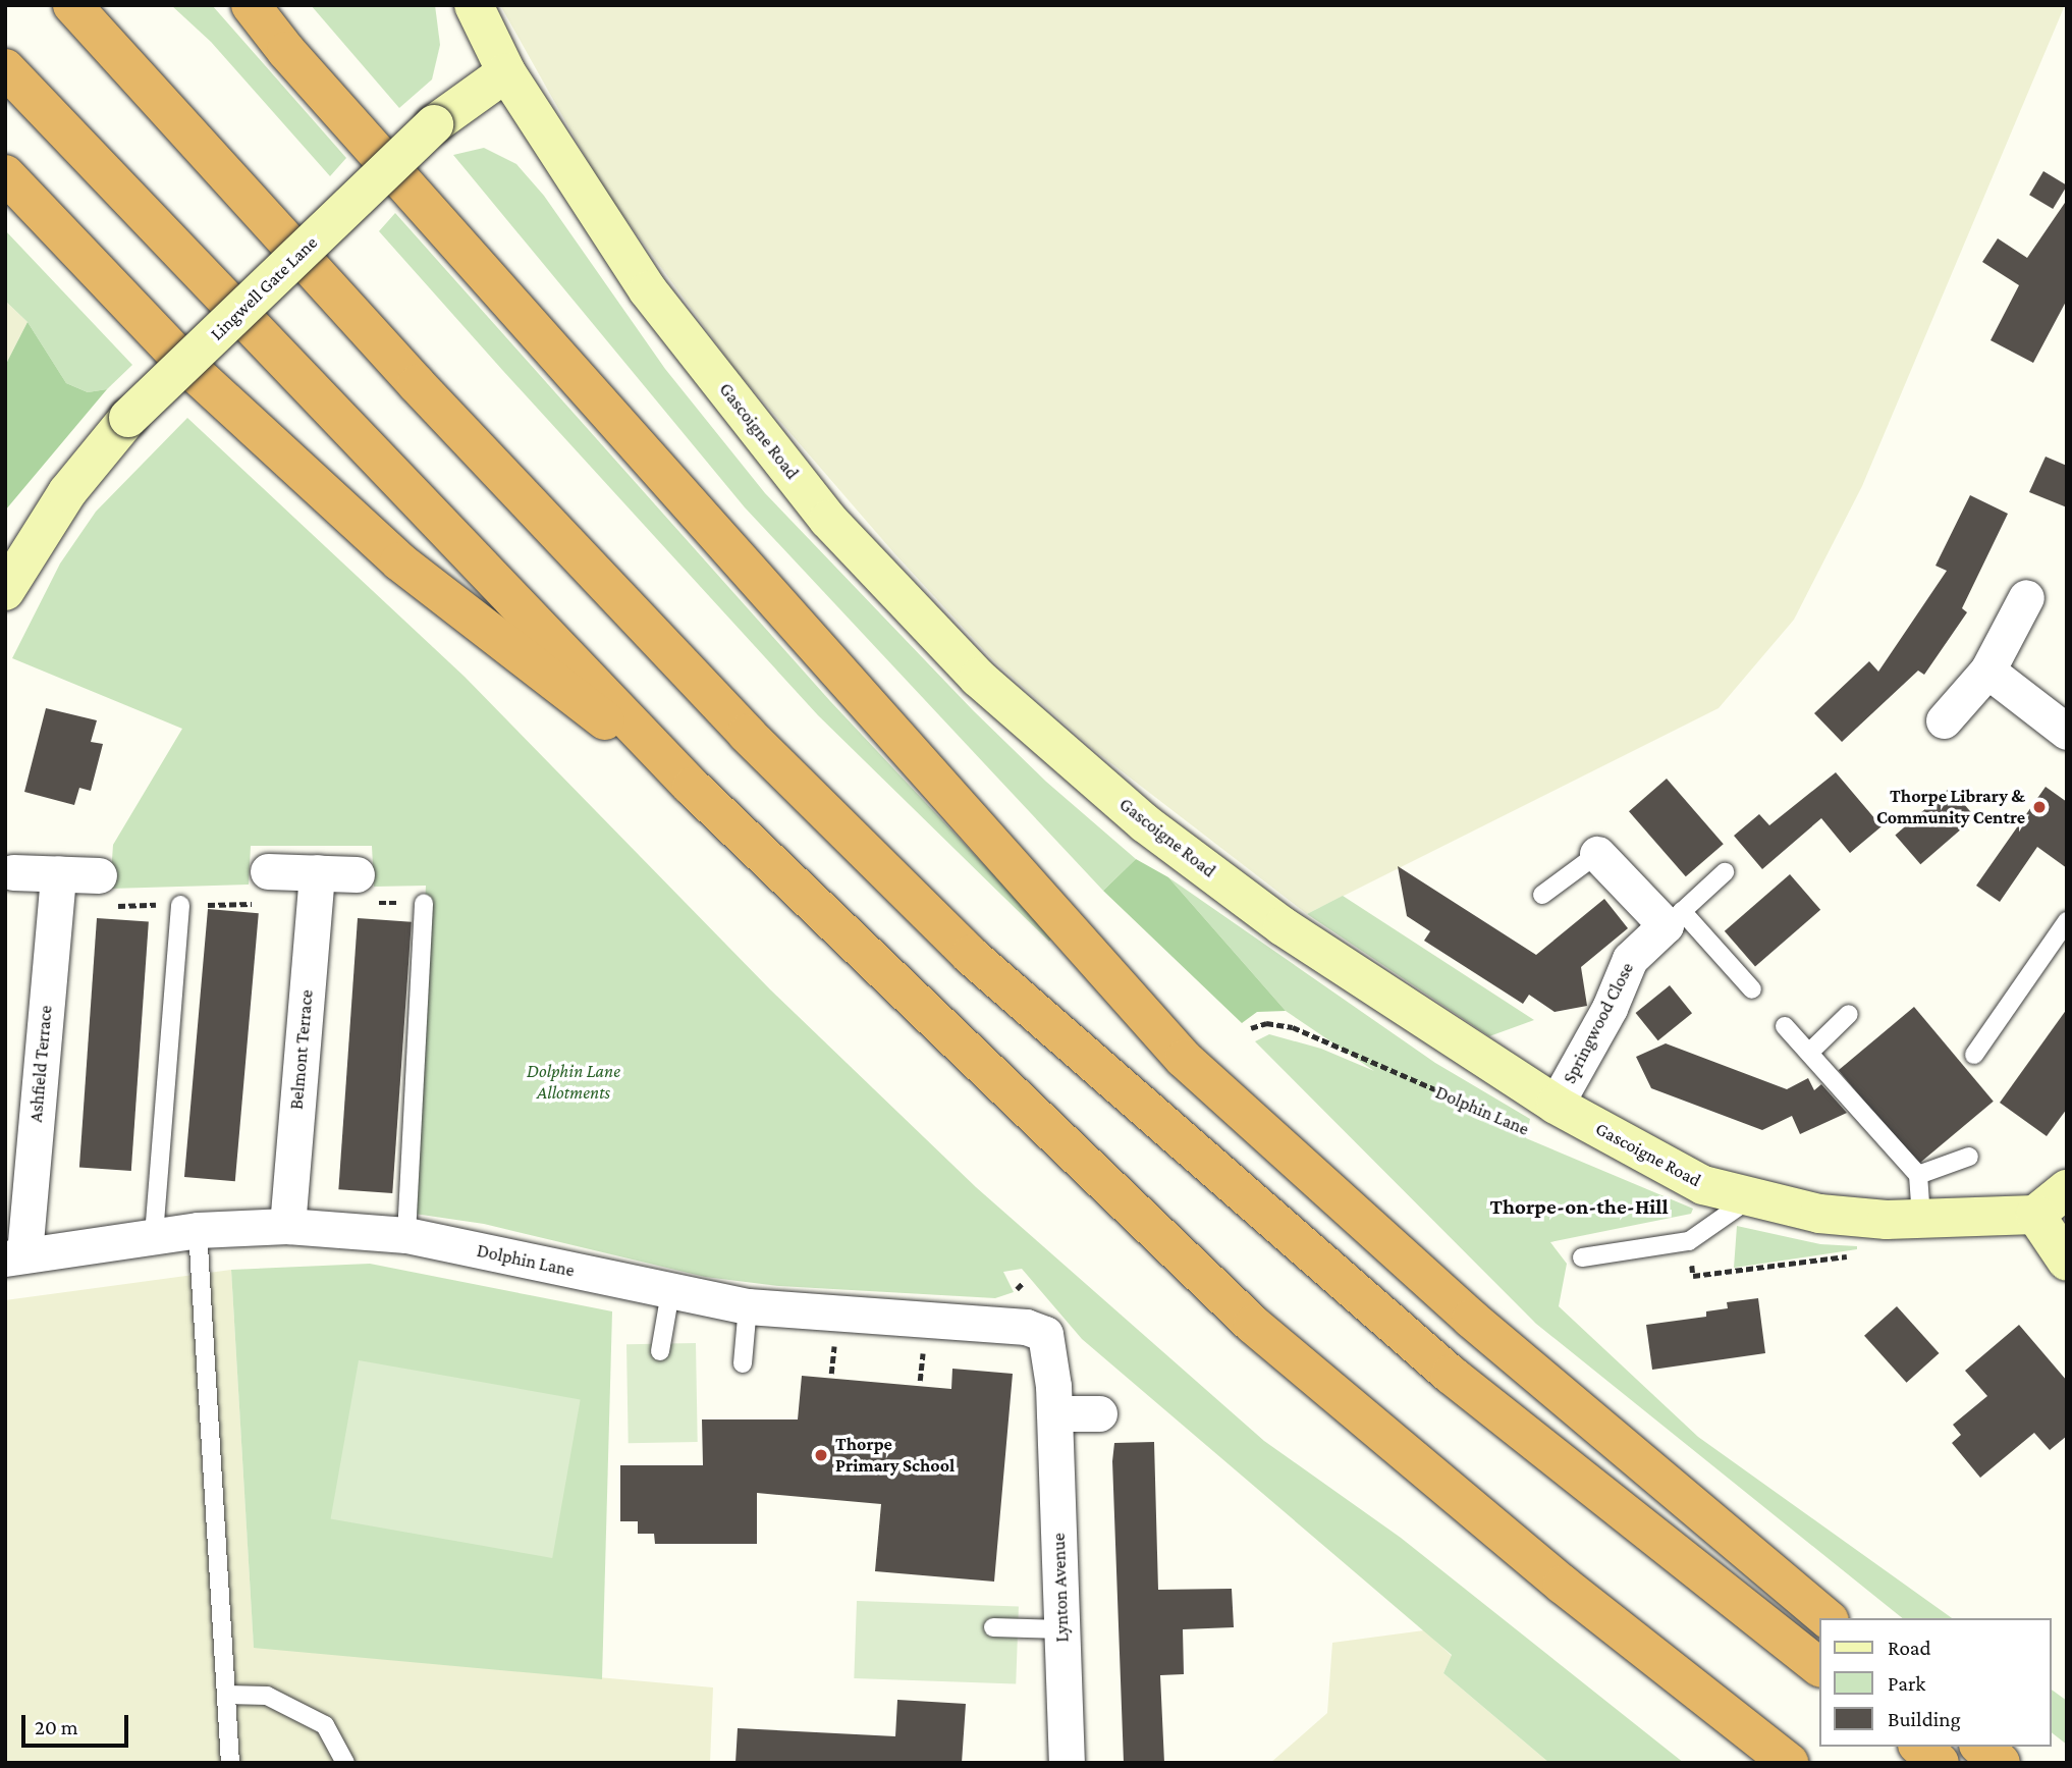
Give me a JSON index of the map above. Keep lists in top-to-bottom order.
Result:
{
  "streets": {
    "street": [
      "Lingwell Gate Lane",
      "Gascoigne Road",
      "Springwood Close",
      "Belmont Terrace",
      "Ashfield Terrace",
      "Dolphin Lane",
      "Lynton Avenue"
    ]
  },
  "crossings": [
    ["Lingwell Gate Lane", "Gascoigne Road"],
    ["Gascoigne Road", "Springwood Close"],
    ["Belmont Terrace", "Dolphin Lane"],
    ["Ashfield Terrace", "Dolphin Lane"],
    ["Dolphin Lane", "Lynton Avenue"]
  ],
  "districts": ["Thorpe-on-the-Hill"],
  "parks": ["Dolphin Lane Allotments"],
  "places": ["Thorpe Library & Community Centre", "Thorpe Primary School"],
  "legend": ["Road", "Park", "Building"],
  "scale_bar": "20 m"
}
